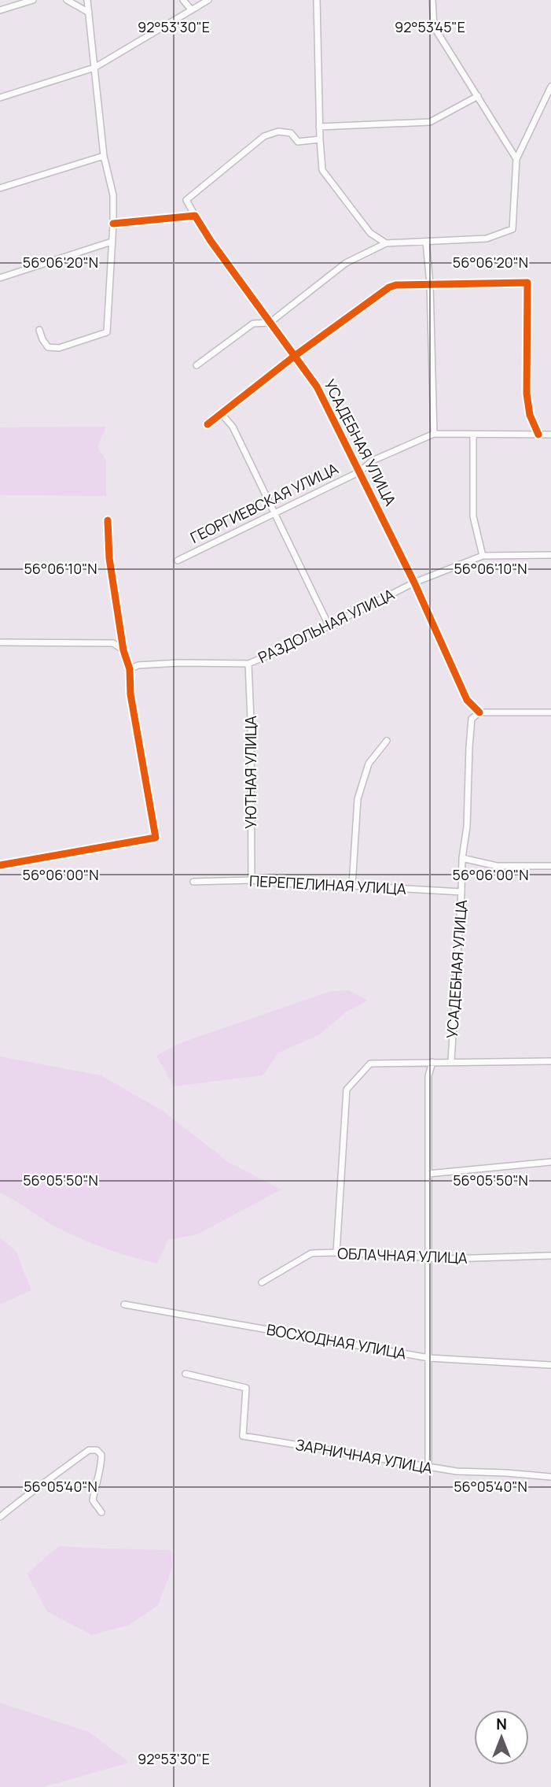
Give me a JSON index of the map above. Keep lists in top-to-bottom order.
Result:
{
  "streets": {
    "street": [
      "УСАДЕБНАЯ УЛИЦА",
      "ГЕОРГИЕВСКАЯ УЛИЦА",
      "РАЗДОЛЬНАЯ УЛИЦА",
      "УЮТНАЯ УЛИЦА",
      "ПЕРЕПЕЛИНАЯ УЛИЦА",
      "ОБЛАЧНАЯ УЛИЦА",
      "ВОСХОДНАЯ УЛИЦА",
      "ЗАРНИЧНАЯ УЛИЦА"
    ]
  },
  "crossings": [
    ["УСАДЕБНАЯ УЛИЦА", "ГЕОРГИЕВСКАЯ УЛИЦА"],
    ["УСАДЕБНАЯ УЛИЦА", "РАЗДОЛЬНАЯ УЛИЦА"],
    ["УСАДЕБНАЯ УЛИЦА", "ПЕРЕПЕЛИНАЯ УЛИЦА"],
    ["РАЗДОЛЬНАЯ УЛИЦА", "УЮТНАЯ УЛИЦА"],
    ["УЮТНАЯ УЛИЦА", "ПЕРЕПЕЛИНАЯ УЛИЦА"]
  ],
  "north": "top",
  "coordinates": [
    "92°53'30\"E",
    "92°53'45\"E",
    "56°06'20\"N",
    "56°06'10\"N",
    "56°06'00\"N",
    "56°05'50\"N",
    "56°05'40\"N"
  ]
}
